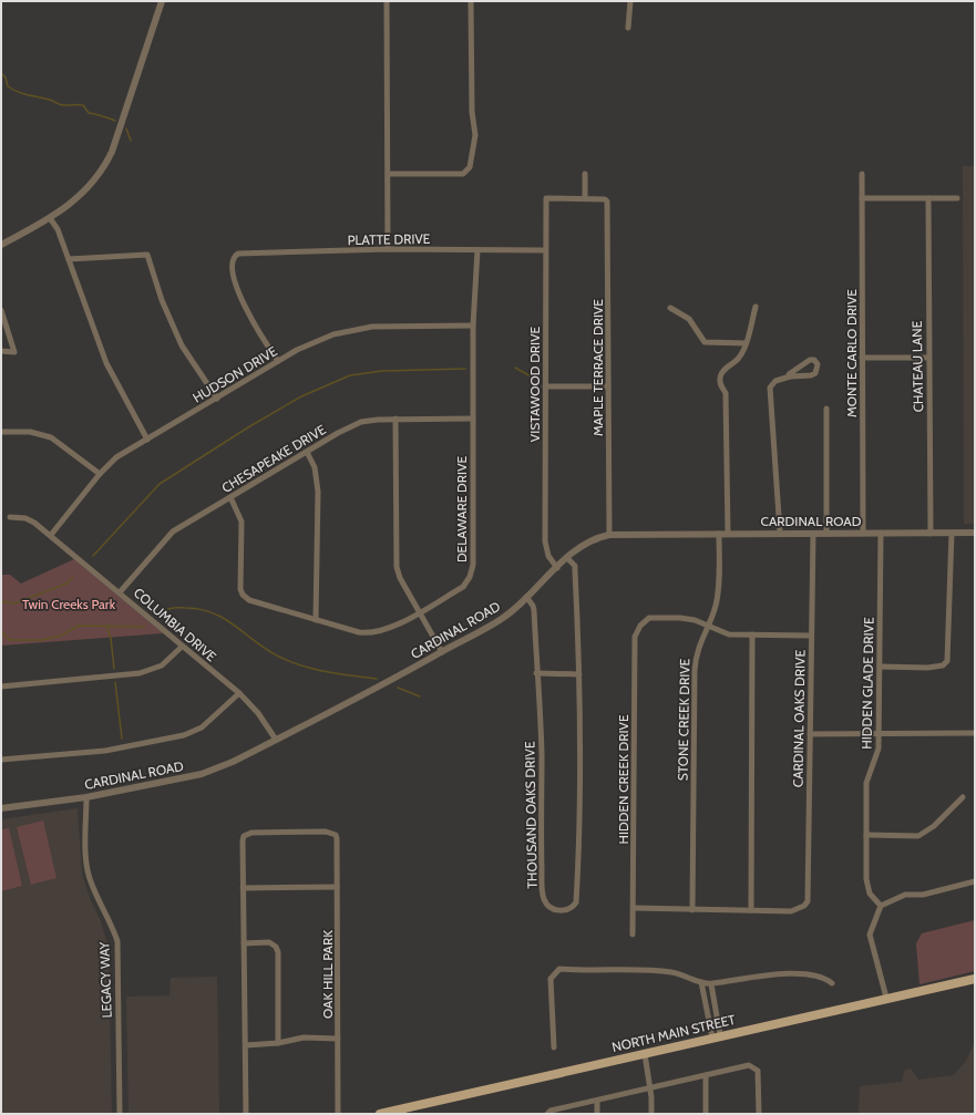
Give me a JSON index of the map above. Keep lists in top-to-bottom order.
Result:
{
  "streets": {
    "main road": ["NORTH MAIN STREET"],
    "street": [
      "PLATTE DRIVE",
      "MONTE CARLO DRIVE",
      "CHATEAU LANE",
      "MAPLE TERRACE DRIVE",
      "HUDSON DRIVE",
      "VISTAWOOD DRIVE",
      "CHESAPEAKE DRIVE",
      "DELAWARE DRIVE",
      "CARDINAL ROAD",
      "COLUMBIA DRIVE",
      "HIDDEN GLADE DRIVE",
      "CARDINAL OAKS DRIVE",
      "STONE CREEK DRIVE",
      "HIDDEN CREEK DRIVE",
      "THOUSAND OAKS DRIVE",
      "OAK HILL PARK",
      "LEGACY WAY"
    ]
  },
  "crossings": [
    ["PLATTE DRIVE", "HUDSON DRIVE"],
    ["PLATTE DRIVE", "VISTAWOOD DRIVE"],
    ["PLATTE DRIVE", "DELAWARE DRIVE"],
    ["MONTE CARLO DRIVE", "CARDINAL ROAD"],
    ["CHATEAU LANE", "CARDINAL ROAD"],
    ["MAPLE TERRACE DRIVE", "VISTAWOOD DRIVE"],
    ["MAPLE TERRACE DRIVE", "CARDINAL ROAD"],
    ["HUDSON DRIVE", "DELAWARE DRIVE"],
    ["HUDSON DRIVE", "COLUMBIA DRIVE"],
    ["VISTAWOOD DRIVE", "CARDINAL ROAD"],
    ["CHESAPEAKE DRIVE", "DELAWARE DRIVE"],
    ["CHESAPEAKE DRIVE", "COLUMBIA DRIVE"],
    ["CARDINAL ROAD", "COLUMBIA DRIVE"],
    ["CARDINAL ROAD", "HIDDEN GLADE DRIVE"],
    ["CARDINAL ROAD", "CARDINAL OAKS DRIVE"],
    ["CARDINAL ROAD", "STONE CREEK DRIVE"],
    ["CARDINAL ROAD", "THOUSAND OAKS DRIVE"],
    ["CARDINAL ROAD", "LEGACY WAY"],
    ["STONE CREEK DRIVE", "HIDDEN CREEK DRIVE"]
  ],
  "parks": ["Twin Creeks Park"]
}
